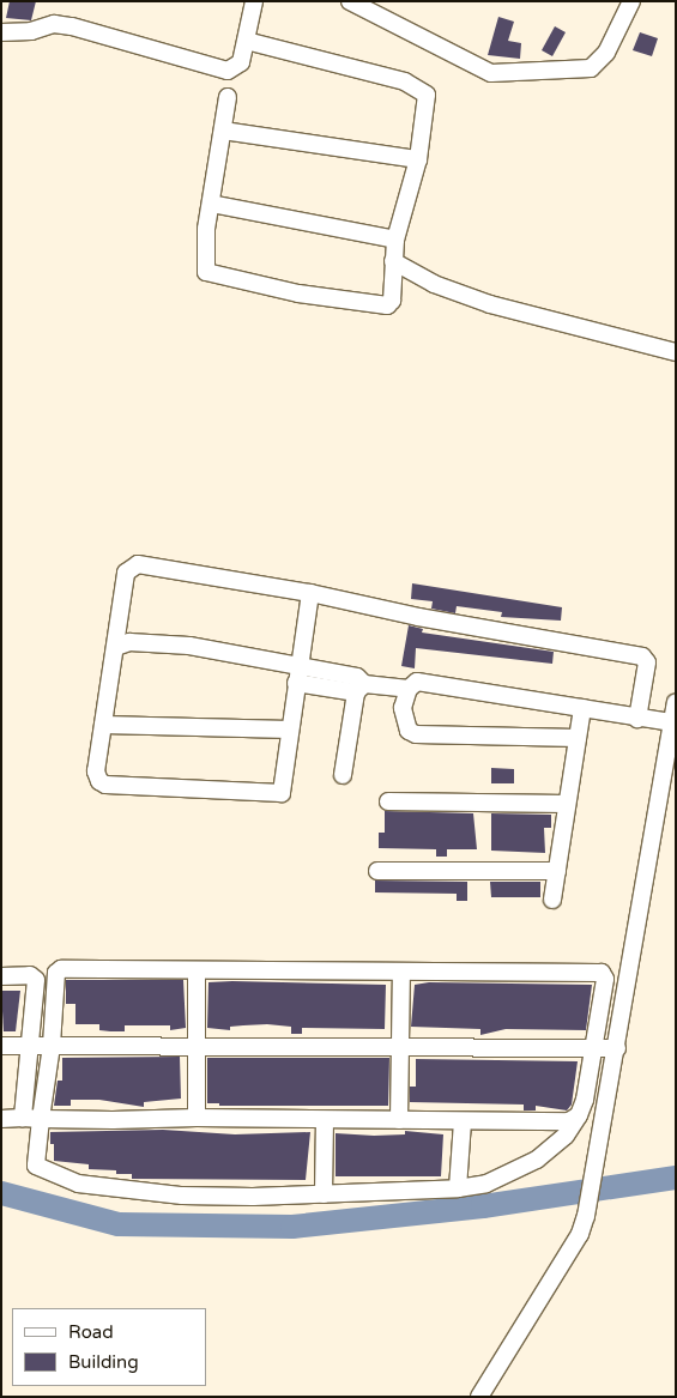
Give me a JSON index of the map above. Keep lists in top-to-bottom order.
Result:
{
  "legend": ["Road", "Building"]
}
